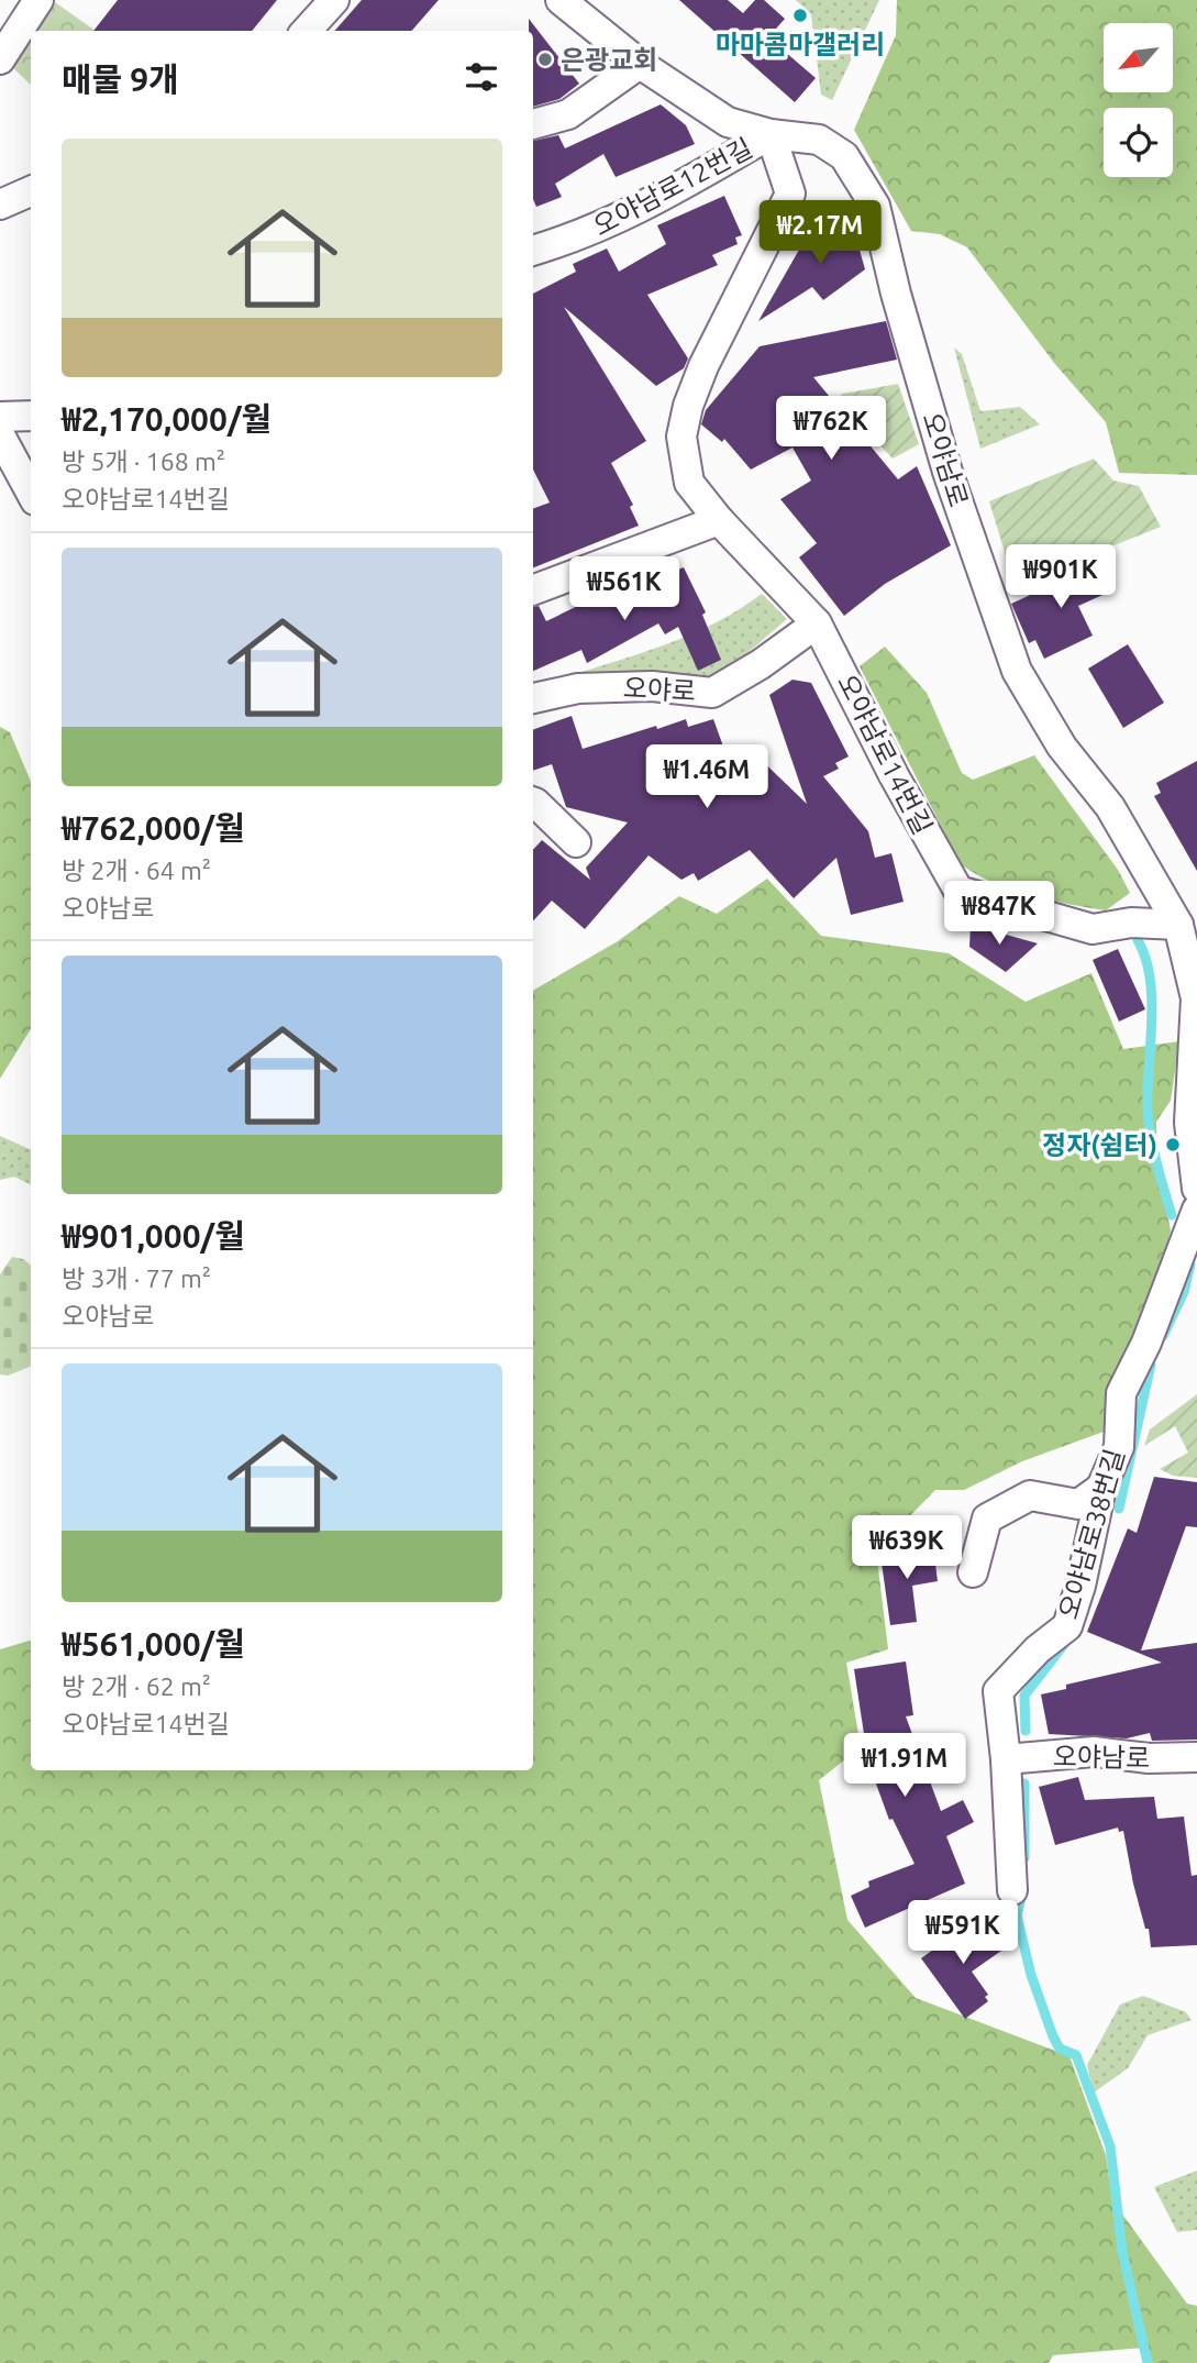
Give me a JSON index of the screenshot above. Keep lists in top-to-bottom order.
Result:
{
  "streets": {
    "street": [
      "오야남로12번길",
      "오야남로",
      "오야로",
      "오야남로14번길",
      "오야남로38번길"
    ]
  },
  "crossings": [
    ["오야남로12번길", "오야남로"],
    ["오야남로12번길", "오야남로14번길"],
    ["오야남로", "오야남로14번길"],
    ["오야남로", "오야남로38번길"],
    ["오야로", "오야남로14번길"]
  ],
  "places": ["마마콤마갤러리", "은광교회", "정자(쉼터)"],
  "north": "bottom left",
  "page": {
    "heading": "매물 9개",
    "list": [
      {
        "name": "₩2,170,000/월",
        "note": "방 5개 · 168 m² · 오야남로14번길"
      },
      {
        "name": "₩762,000/월",
        "note": "방 2개 · 64 m² · 오야남로"
      },
      {
        "name": "₩901,000/월",
        "note": "방 3개 · 77 m² · 오야남로"
      },
      {
        "name": "₩561,000/월",
        "note": "방 2개 · 62 m² · 오야남로14번길"
      }
    ],
    "price": [
      "₩2.17M",
      "₩762K",
      "₩901K",
      "₩561K",
      "₩1.46M",
      "₩847K",
      "₩639K",
      "₩1.91M",
      "₩591K"
    ]
  }
}
